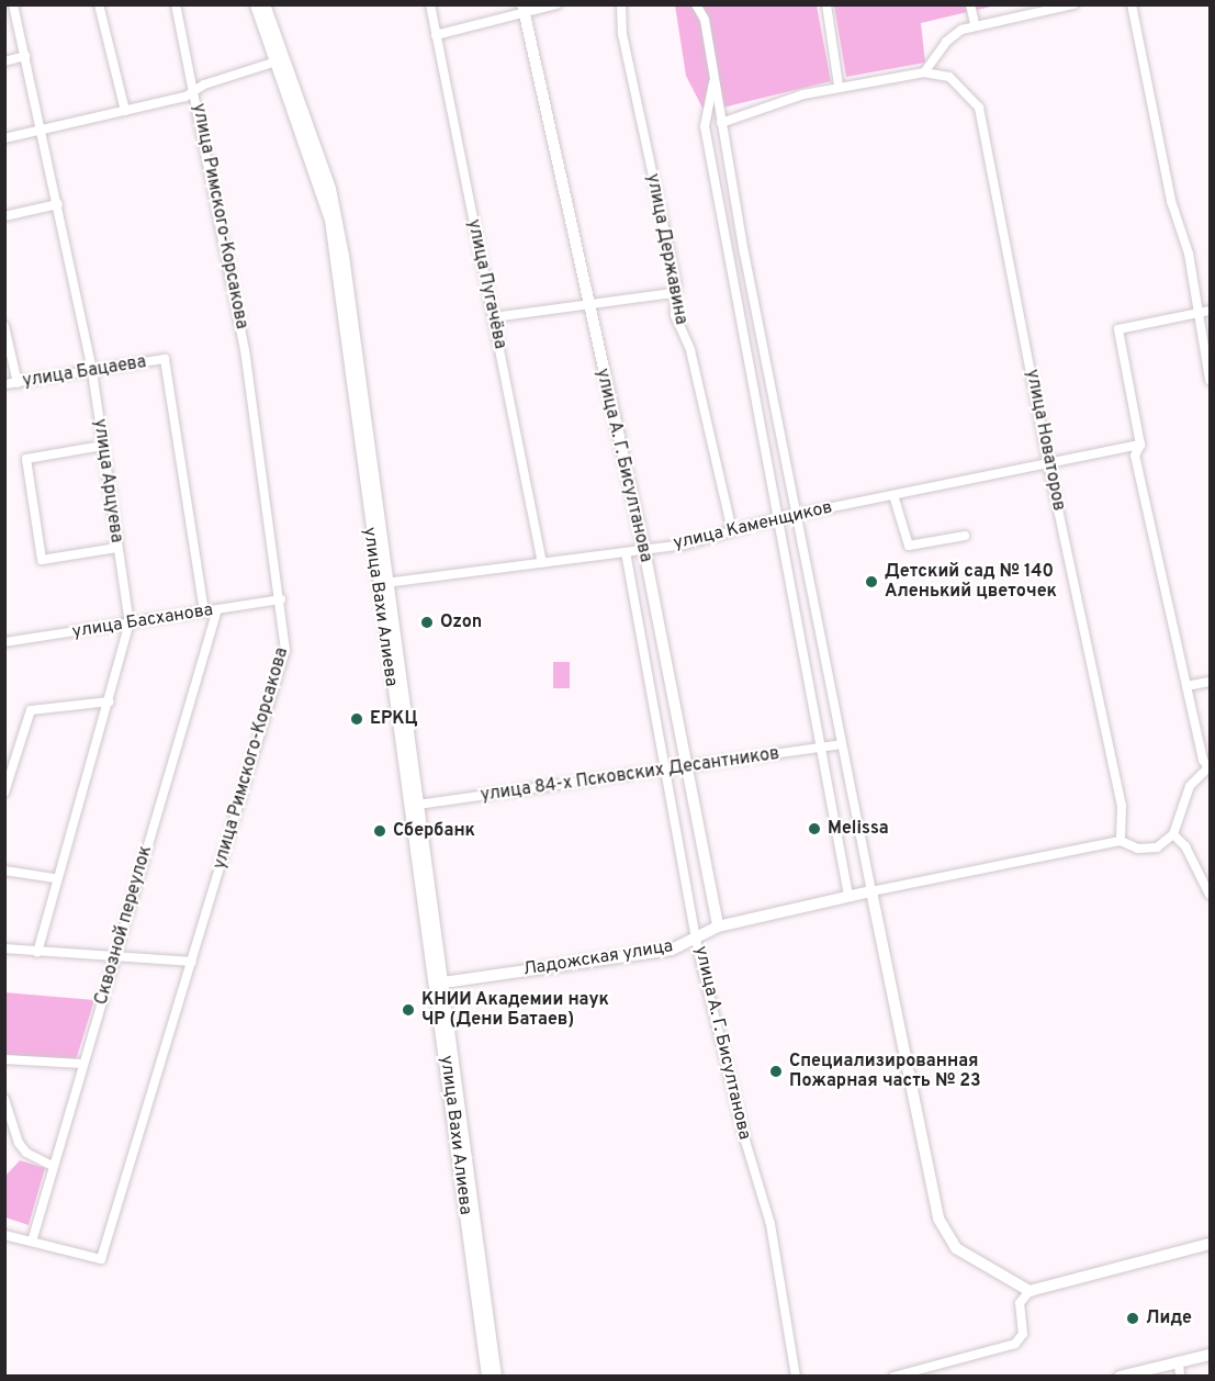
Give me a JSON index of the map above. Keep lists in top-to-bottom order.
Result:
{
  "streets": {
    "main road": ["улица А. Г. Бисултанова", "улица Вахи Алиева", "Ладожская улица"],
    "street": [
      "улица Римского-Корсакова",
      "улица Державина",
      "улица Пугачёва",
      "улица Бацаева",
      "улица Новаторов",
      "улица Арцуева",
      "улица Каменщиков",
      "улица Басханова",
      "улица 84-х Псковских Десантников",
      "Сквозной переулок"
    ]
  },
  "crossings": [
    ["улица Римского-Корсакова", "улица Басханова"],
    ["улица Римского-Корсакова", "Сквозной переулок"],
    ["улица Державина", "улица Каменщиков"],
    ["улица Пугачёва", "улица Каменщиков"],
    ["улица Бацаева", "улица Арцуева"],
    ["улица Бацаева", "улица Басханова"],
    ["улица Новаторов", "улица Каменщиков"],
    ["улица А. Г. Бисултанова", "улица Каменщиков"],
    ["улица А. Г. Бисултанова", "улица 84-х Псковских Десантников"],
    ["улица А. Г. Бисултанова", "Ладожская улица"],
    ["улица Арцуева", "улица Басханова"],
    ["улица Каменщиков", "улица Вахи Алиева"],
    ["улица Вахи Алиева", "улица 84-х Псковских Десантников"],
    ["улица Вахи Алиева", "Ладожская улица"],
    ["улица Басханова", "Сквозной переулок"]
  ],
  "places": [
    "Детский сад № 140 Аленький цветочек",
    "Ozon",
    "ЕРКЦ",
    "Melissa",
    "Сбербанк",
    "КНИИ Академии наук ЧР (Дени Батаев)",
    "Специализированная Пожарная часть № 23",
    "Лиде"
  ]
}
